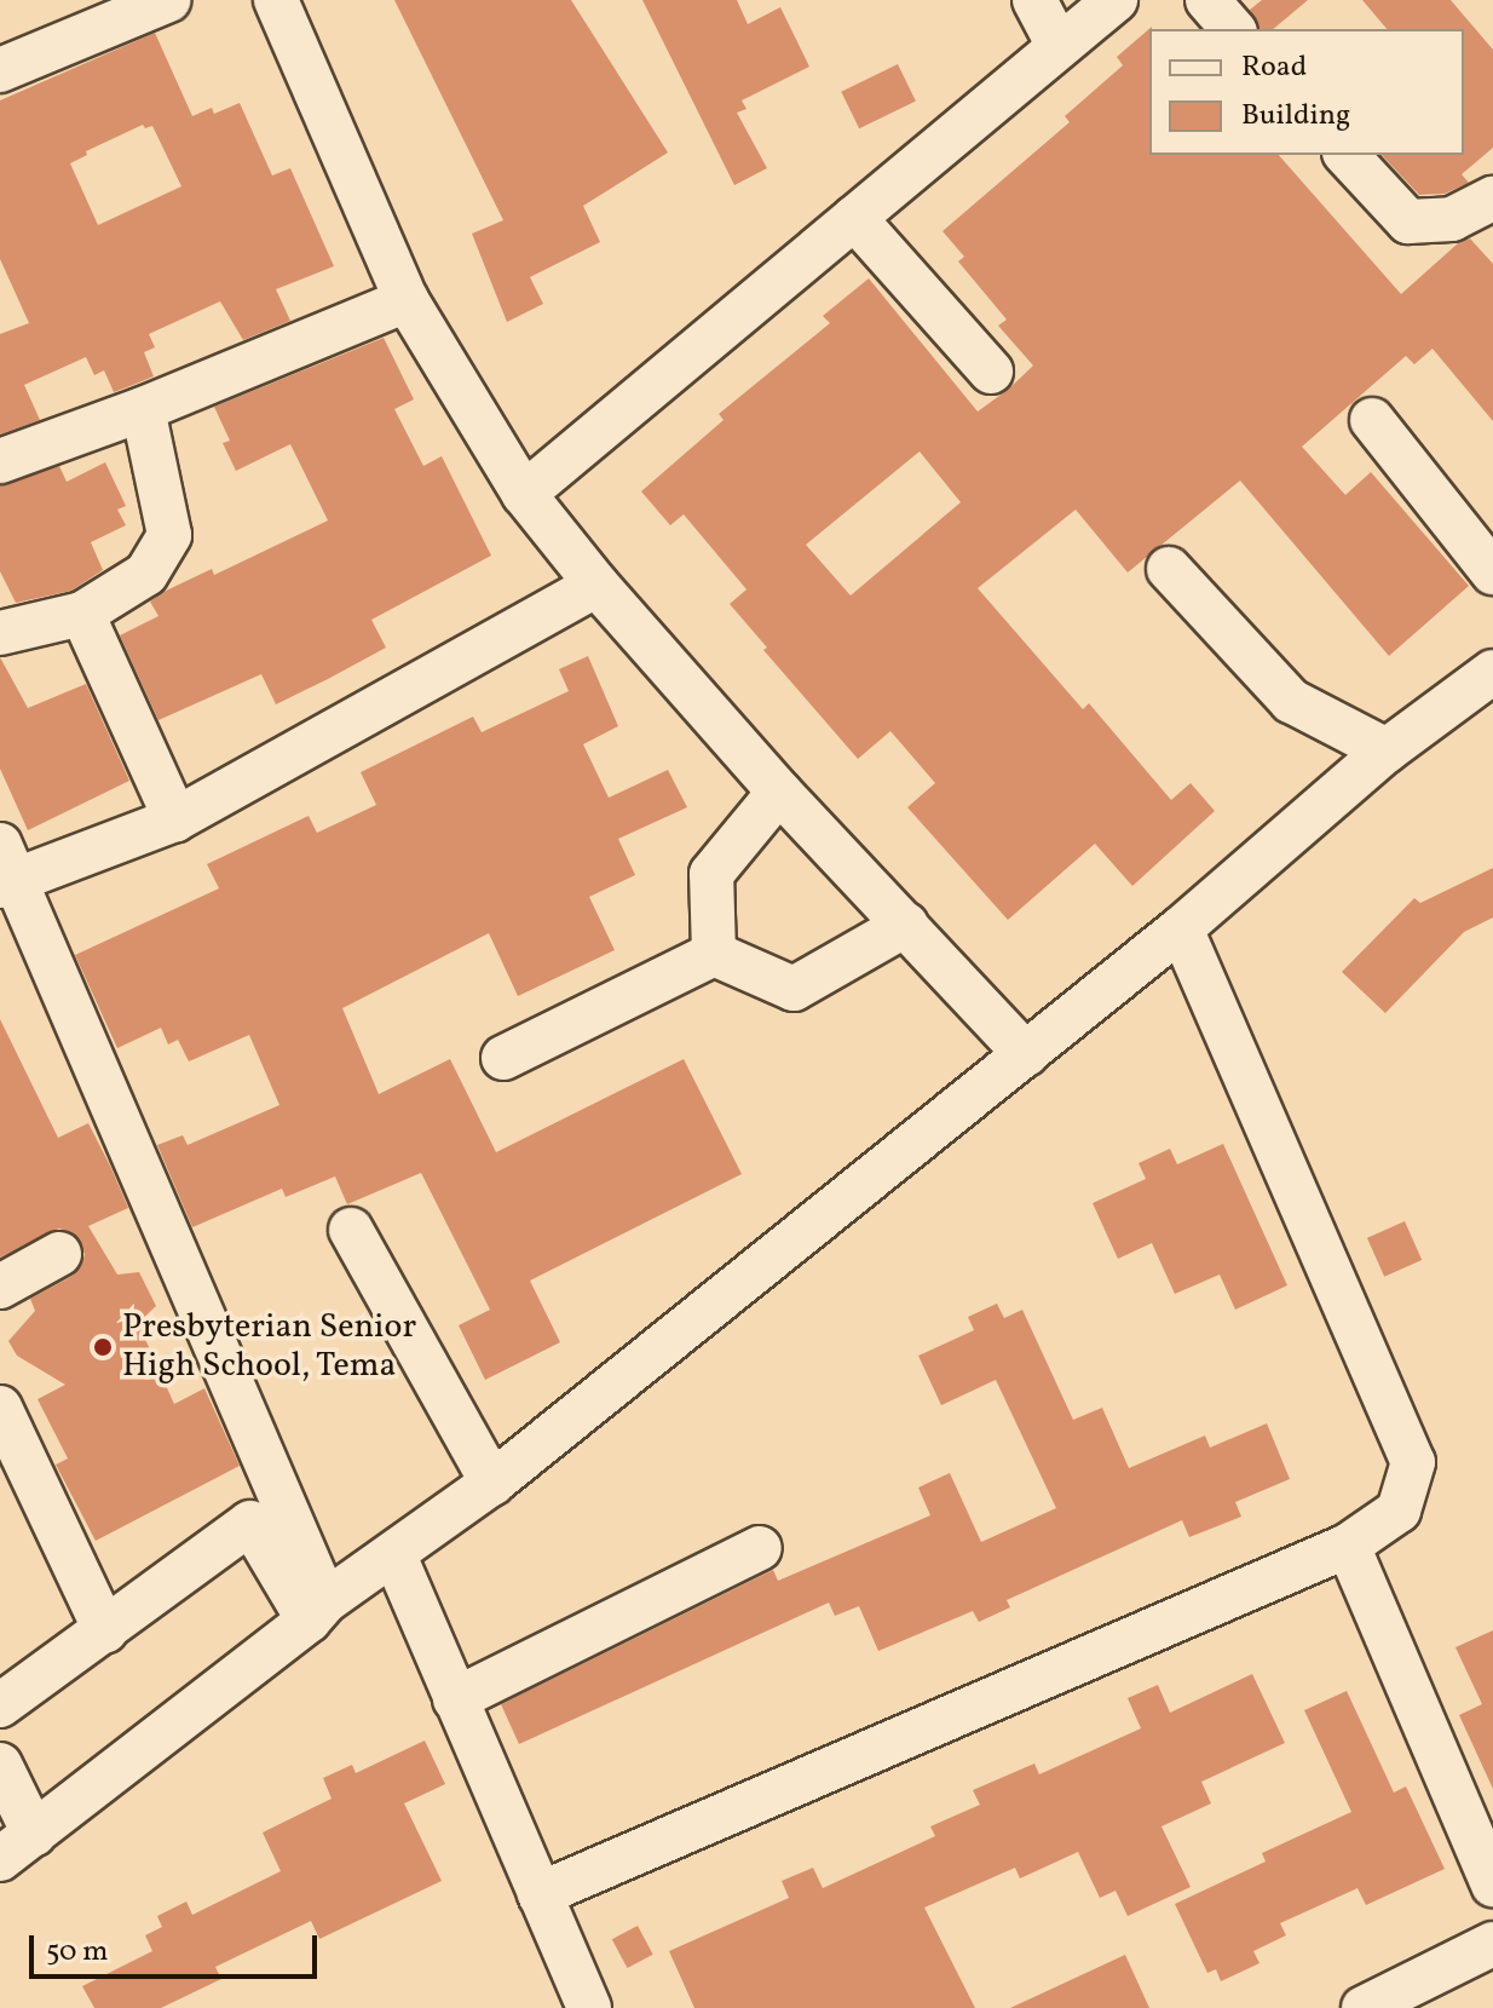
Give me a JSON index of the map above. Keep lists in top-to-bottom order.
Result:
{
  "places": ["Presbyterian Senior High School, Tema"],
  "legend": ["Road", "Building"],
  "scale_bar": "50 m"
}
